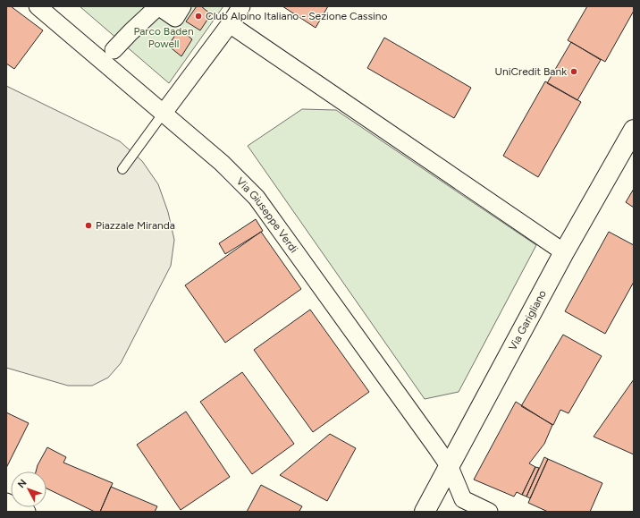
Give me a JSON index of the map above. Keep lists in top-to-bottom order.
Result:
{
  "streets": {
    "main road": ["Via Garigliano"],
    "street": ["Via Giuseppe Verdi"]
  },
  "crossings": [
    ["Via Giuseppe Verdi", "Via Garigliano"]
  ],
  "parks": ["Parco Baden Powell"],
  "places": ["Club Alpino Italiano - Sezione Cassino", "UniCredit Bank", "Piazzale Miranda"],
  "north": "top left"
}
